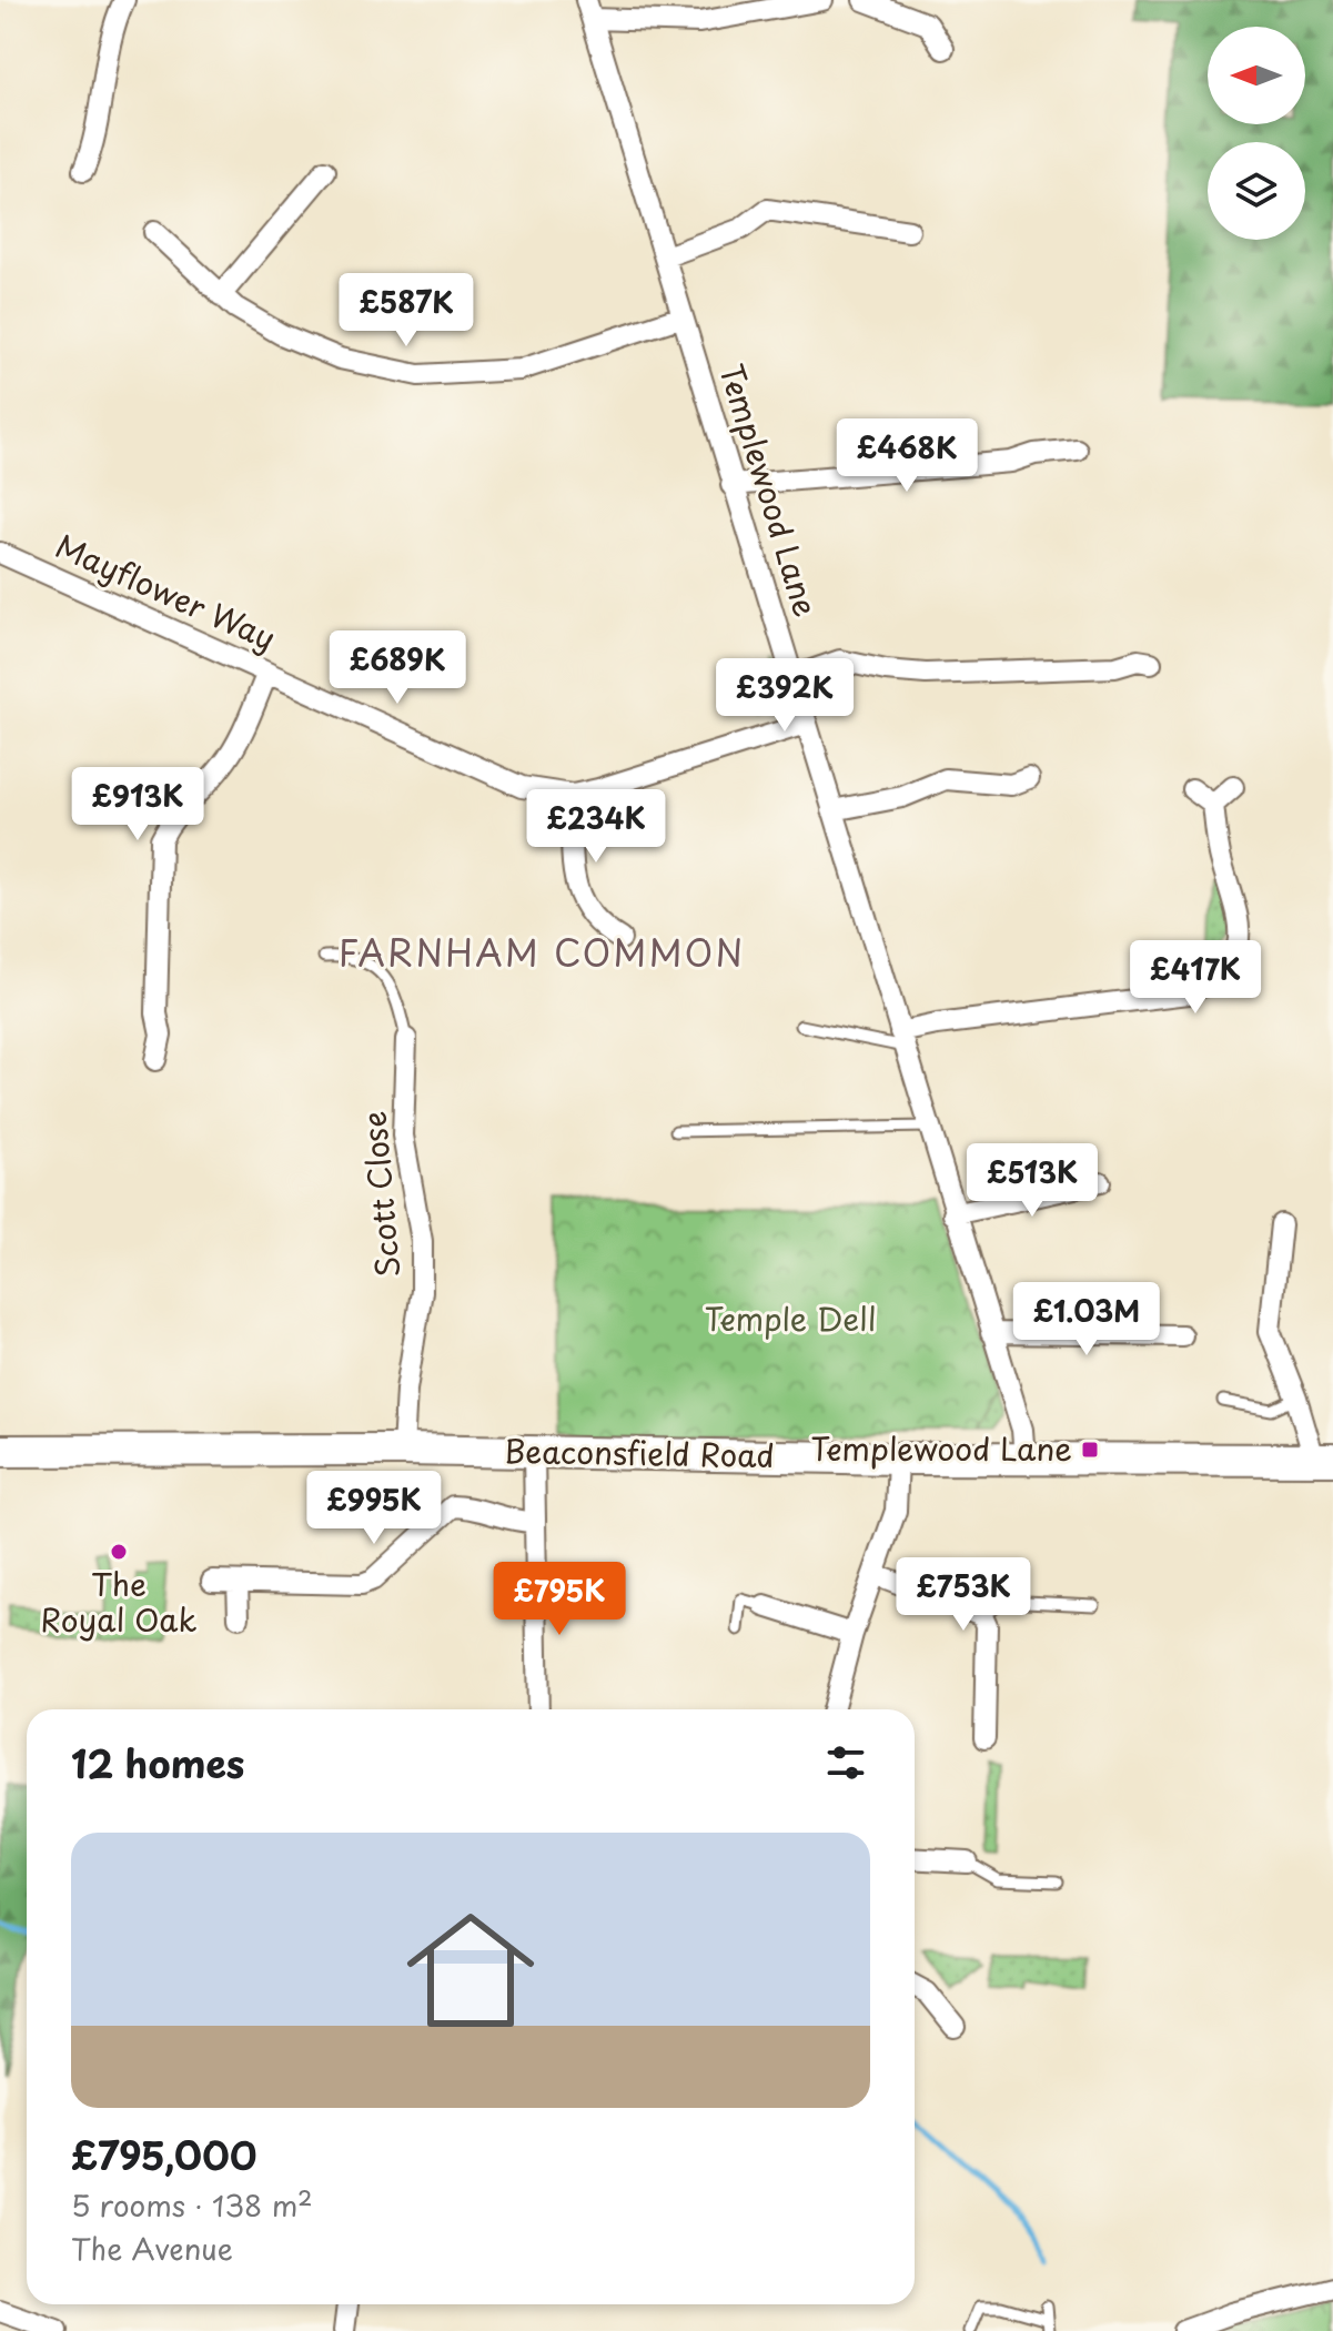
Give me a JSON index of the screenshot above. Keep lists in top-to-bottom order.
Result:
{
  "streets": {
    "main road": ["Beaconsfield Road"],
    "street": ["Templewood Lane", "Mayflower Way", "Scott Close"]
  },
  "crossings": [
    ["Templewood Lane", "Mayflower Way"],
    ["Templewood Lane", "Beaconsfield Road"],
    ["Scott Close", "Beaconsfield Road"]
  ],
  "districts": ["FARNHAM COMMON"],
  "parks": ["Temple Dell"],
  "places": {
    "transit": ["Templewood Lane"],
    "other": ["The Royal Oak"]
  },
  "north": "left",
  "page": {
    "price": [
      "£587K",
      "£468K",
      "£689K",
      "£392K",
      "£913K",
      "£234K",
      "£417K",
      "£513K",
      "£1.03M",
      "£995K",
      "£753K",
      "£795K"
    ],
    "heading": "12 homes",
    "list": [
      {
        "name": "£795,000",
        "note": "5 rooms · 138 m² · The Avenue"
      }
    ]
  }
}
